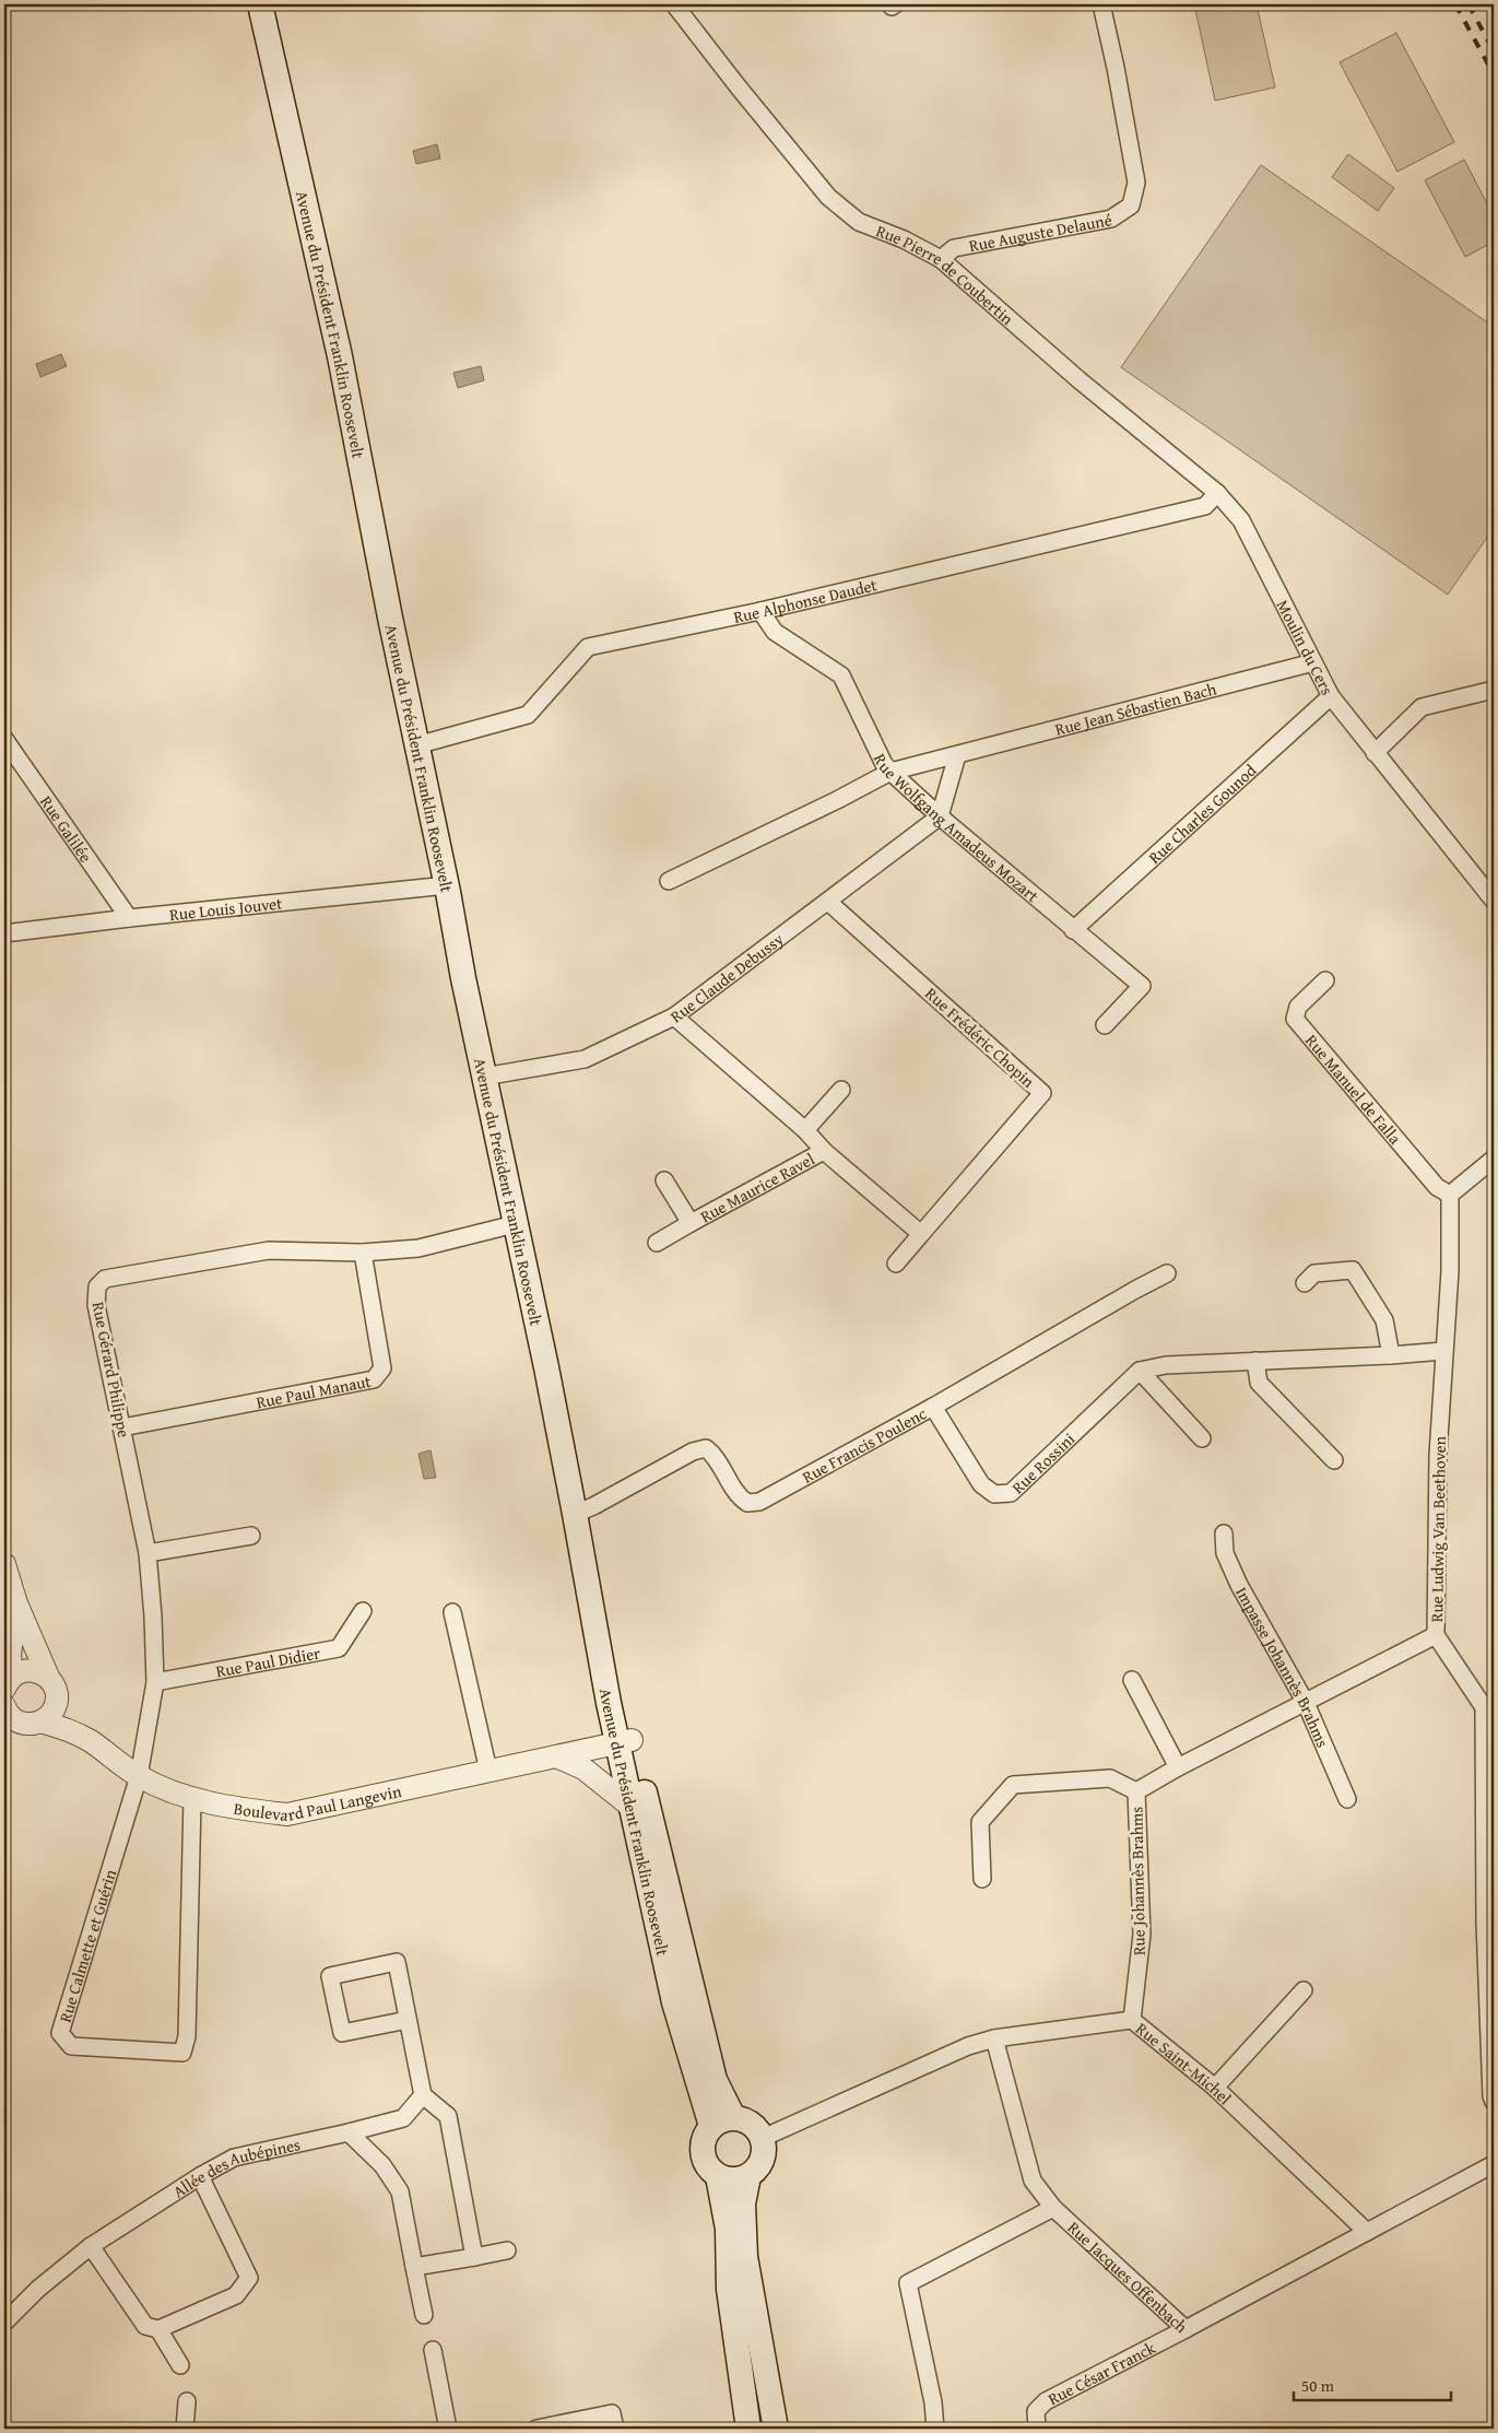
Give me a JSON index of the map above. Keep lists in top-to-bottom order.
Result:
{
  "streets": {
    "main road": ["Avenue du Président Franklin Roosevelt"],
    "street": [
      "Rue Auguste Delauné",
      "Rue Pierre de Coubertin",
      "Rue Alphonse Daudet",
      "Moulin du Cers",
      "Rue Jean Sébastien Bach",
      "Rue Charles Gounod",
      "Rue Wolfgang Amadeus Mozart",
      "Rue Galilée",
      "Rue Louis Jouvet",
      "Rue Claude Debussy",
      "Rue Frédéric Chopin",
      "Rue Manuel de Falla",
      "Rue Maurice Ravel",
      "Rue Gérard Philippe",
      "Rue Paul Manaut",
      "Rue Francis Poulenc",
      "Rue Rossini",
      "Rue Ludwig Van Beethoven",
      "Rue Paul Didier",
      "Impasse Johannès Brahms",
      "Boulevard Paul Langevin",
      "Rue Johannès Brahms",
      "Rue Calmette et Guérin",
      "Rue Saint-Michel",
      "Allée des Aubépines",
      "Rue Jacques Offenbach",
      "Rue César Franck"
    ]
  },
  "crossings": [
    ["Rue Auguste Delauné", "Rue Pierre de Coubertin"],
    ["Rue Pierre de Coubertin", "Rue Alphonse Daudet"],
    ["Rue Pierre de Coubertin", "Moulin du Cers"],
    ["Avenue du Président Franklin Roosevelt", "Rue Alphonse Daudet"],
    ["Avenue du Président Franklin Roosevelt", "Rue Louis Jouvet"],
    ["Avenue du Président Franklin Roosevelt", "Rue Claude Debussy"],
    ["Avenue du Président Franklin Roosevelt", "Rue Gérard Philippe"],
    ["Avenue du Président Franklin Roosevelt", "Rue Francis Poulenc"],
    ["Avenue du Président Franklin Roosevelt", "Boulevard Paul Langevin"],
    ["Avenue du Président Franklin Roosevelt", "Rue Saint-Michel"],
    ["Rue Alphonse Daudet", "Rue Wolfgang Amadeus Mozart"],
    ["Moulin du Cers", "Rue Jean Sébastien Bach"],
    ["Moulin du Cers", "Rue Charles Gounod"],
    ["Rue Jean Sébastien Bach", "Rue Wolfgang Amadeus Mozart"],
    ["Rue Charles Gounod", "Rue Wolfgang Amadeus Mozart"],
    ["Rue Wolfgang Amadeus Mozart", "Rue Claude Debussy"],
    ["Rue Galilée", "Rue Louis Jouvet"],
    ["Rue Claude Debussy", "Rue Frédéric Chopin"],
    ["Rue Manuel de Falla", "Rue Ludwig Van Beethoven"],
    ["Rue Gérard Philippe", "Rue Paul Manaut"],
    ["Rue Gérard Philippe", "Rue Paul Didier"],
    ["Rue Gérard Philippe", "Boulevard Paul Langevin"],
    ["Rue Gérard Philippe", "Rue Calmette et Guérin"],
    ["Rue Francis Poulenc", "Rue Rossini"],
    ["Rue Ludwig Van Beethoven", "Rue Johannès Brahms"],
    ["Impasse Johannès Brahms", "Rue Johannès Brahms"],
    ["Boulevard Paul Langevin", "Rue Calmette et Guérin"],
    ["Rue Johannès Brahms", "Rue Saint-Michel"],
    ["Rue Saint-Michel", "Rue Jacques Offenbach"],
    ["Rue Jacques Offenbach", "Rue César Franck"]
  ],
  "scale_bar": "50 m"
}
